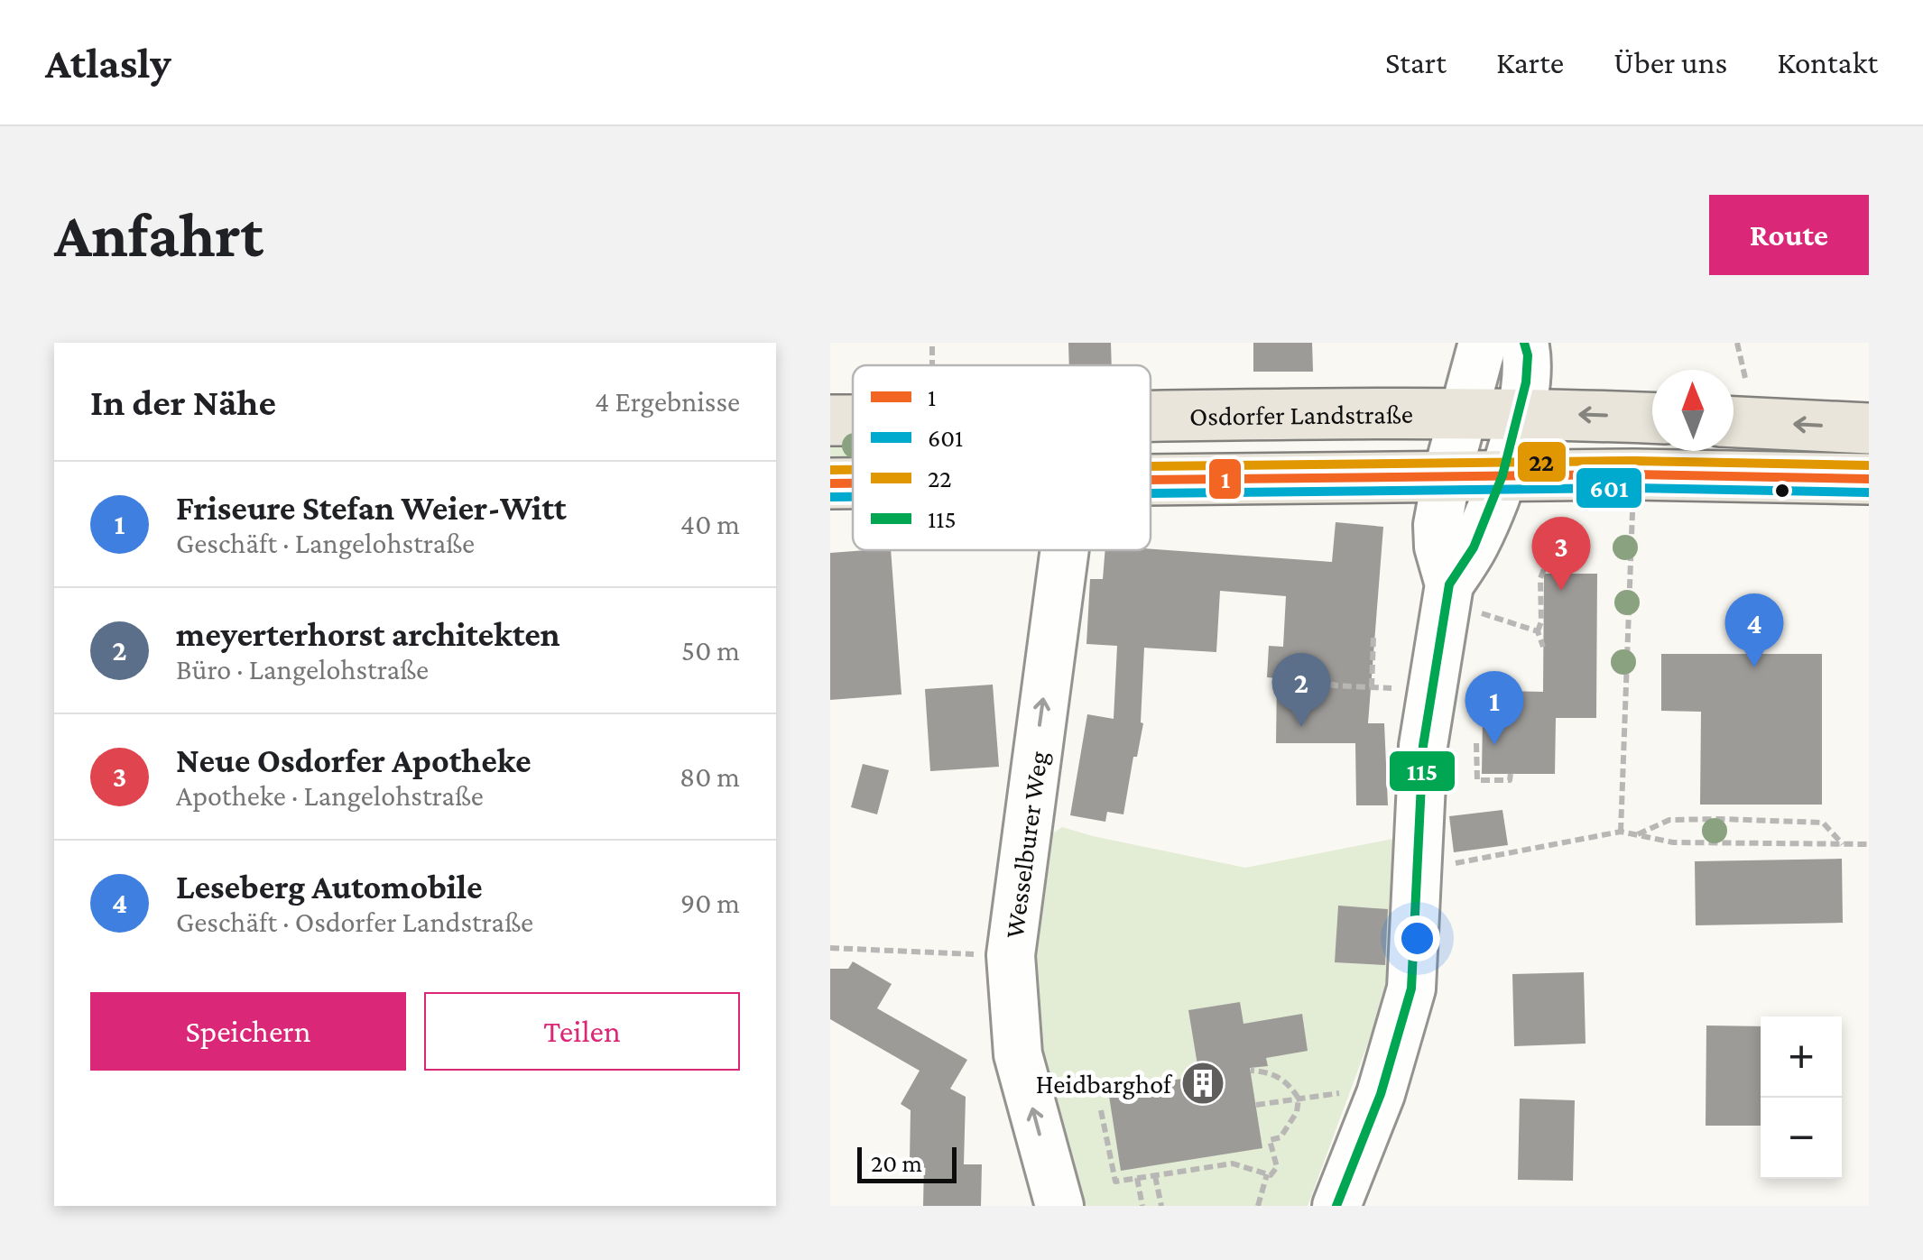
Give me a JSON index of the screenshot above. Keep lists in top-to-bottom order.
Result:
{
  "streets": {
    "main road": ["Osdorfer Landstraße"],
    "street": ["Wesselburer Weg"]
  },
  "places": {
    "building": ["Heidbarghof"]
  },
  "lines": [
    "transit line 115",
    "transit line 22",
    "transit line 1",
    "transit line 601"
  ],
  "legend": [
    "1",
    "601",
    "22",
    "115"
  ],
  "scale_bar": "20 m",
  "north": "top",
  "page": {
    "header": "Atlasly",
    "nav": [
      "Start",
      "Karte",
      "Über uns",
      "Kontakt"
    ],
    "buttons": [
      "Route",
      ["Speichern", "Teilen"]
    ],
    "title": "Anfahrt",
    "heading": ["In der Nähe", "4 Ergebnisse"],
    "list": [
      {
        "mark": "1",
        "name": "Friseure Stefan Weier-Witt",
        "note": "Geschäft · Langelohstraße",
        "value": "40 m"
      },
      {
        "mark": "2",
        "name": "meyerterhorst architekten",
        "note": "Büro · Langelohstraße",
        "value": "50 m"
      },
      {
        "mark": "3",
        "name": "Neue Osdorfer Apotheke",
        "note": "Apotheke · Langelohstraße",
        "value": "80 m"
      },
      {
        "mark": "4",
        "name": "Leseberg Automobile",
        "note": "Geschäft · Osdorfer Landstraße",
        "value": "90 m"
      }
    ],
    "pins": [
      "3",
      "4",
      "2",
      "1"
    ],
    "map_buttons": ["+", "−"],
    "scale": "20 m"
  }
}
